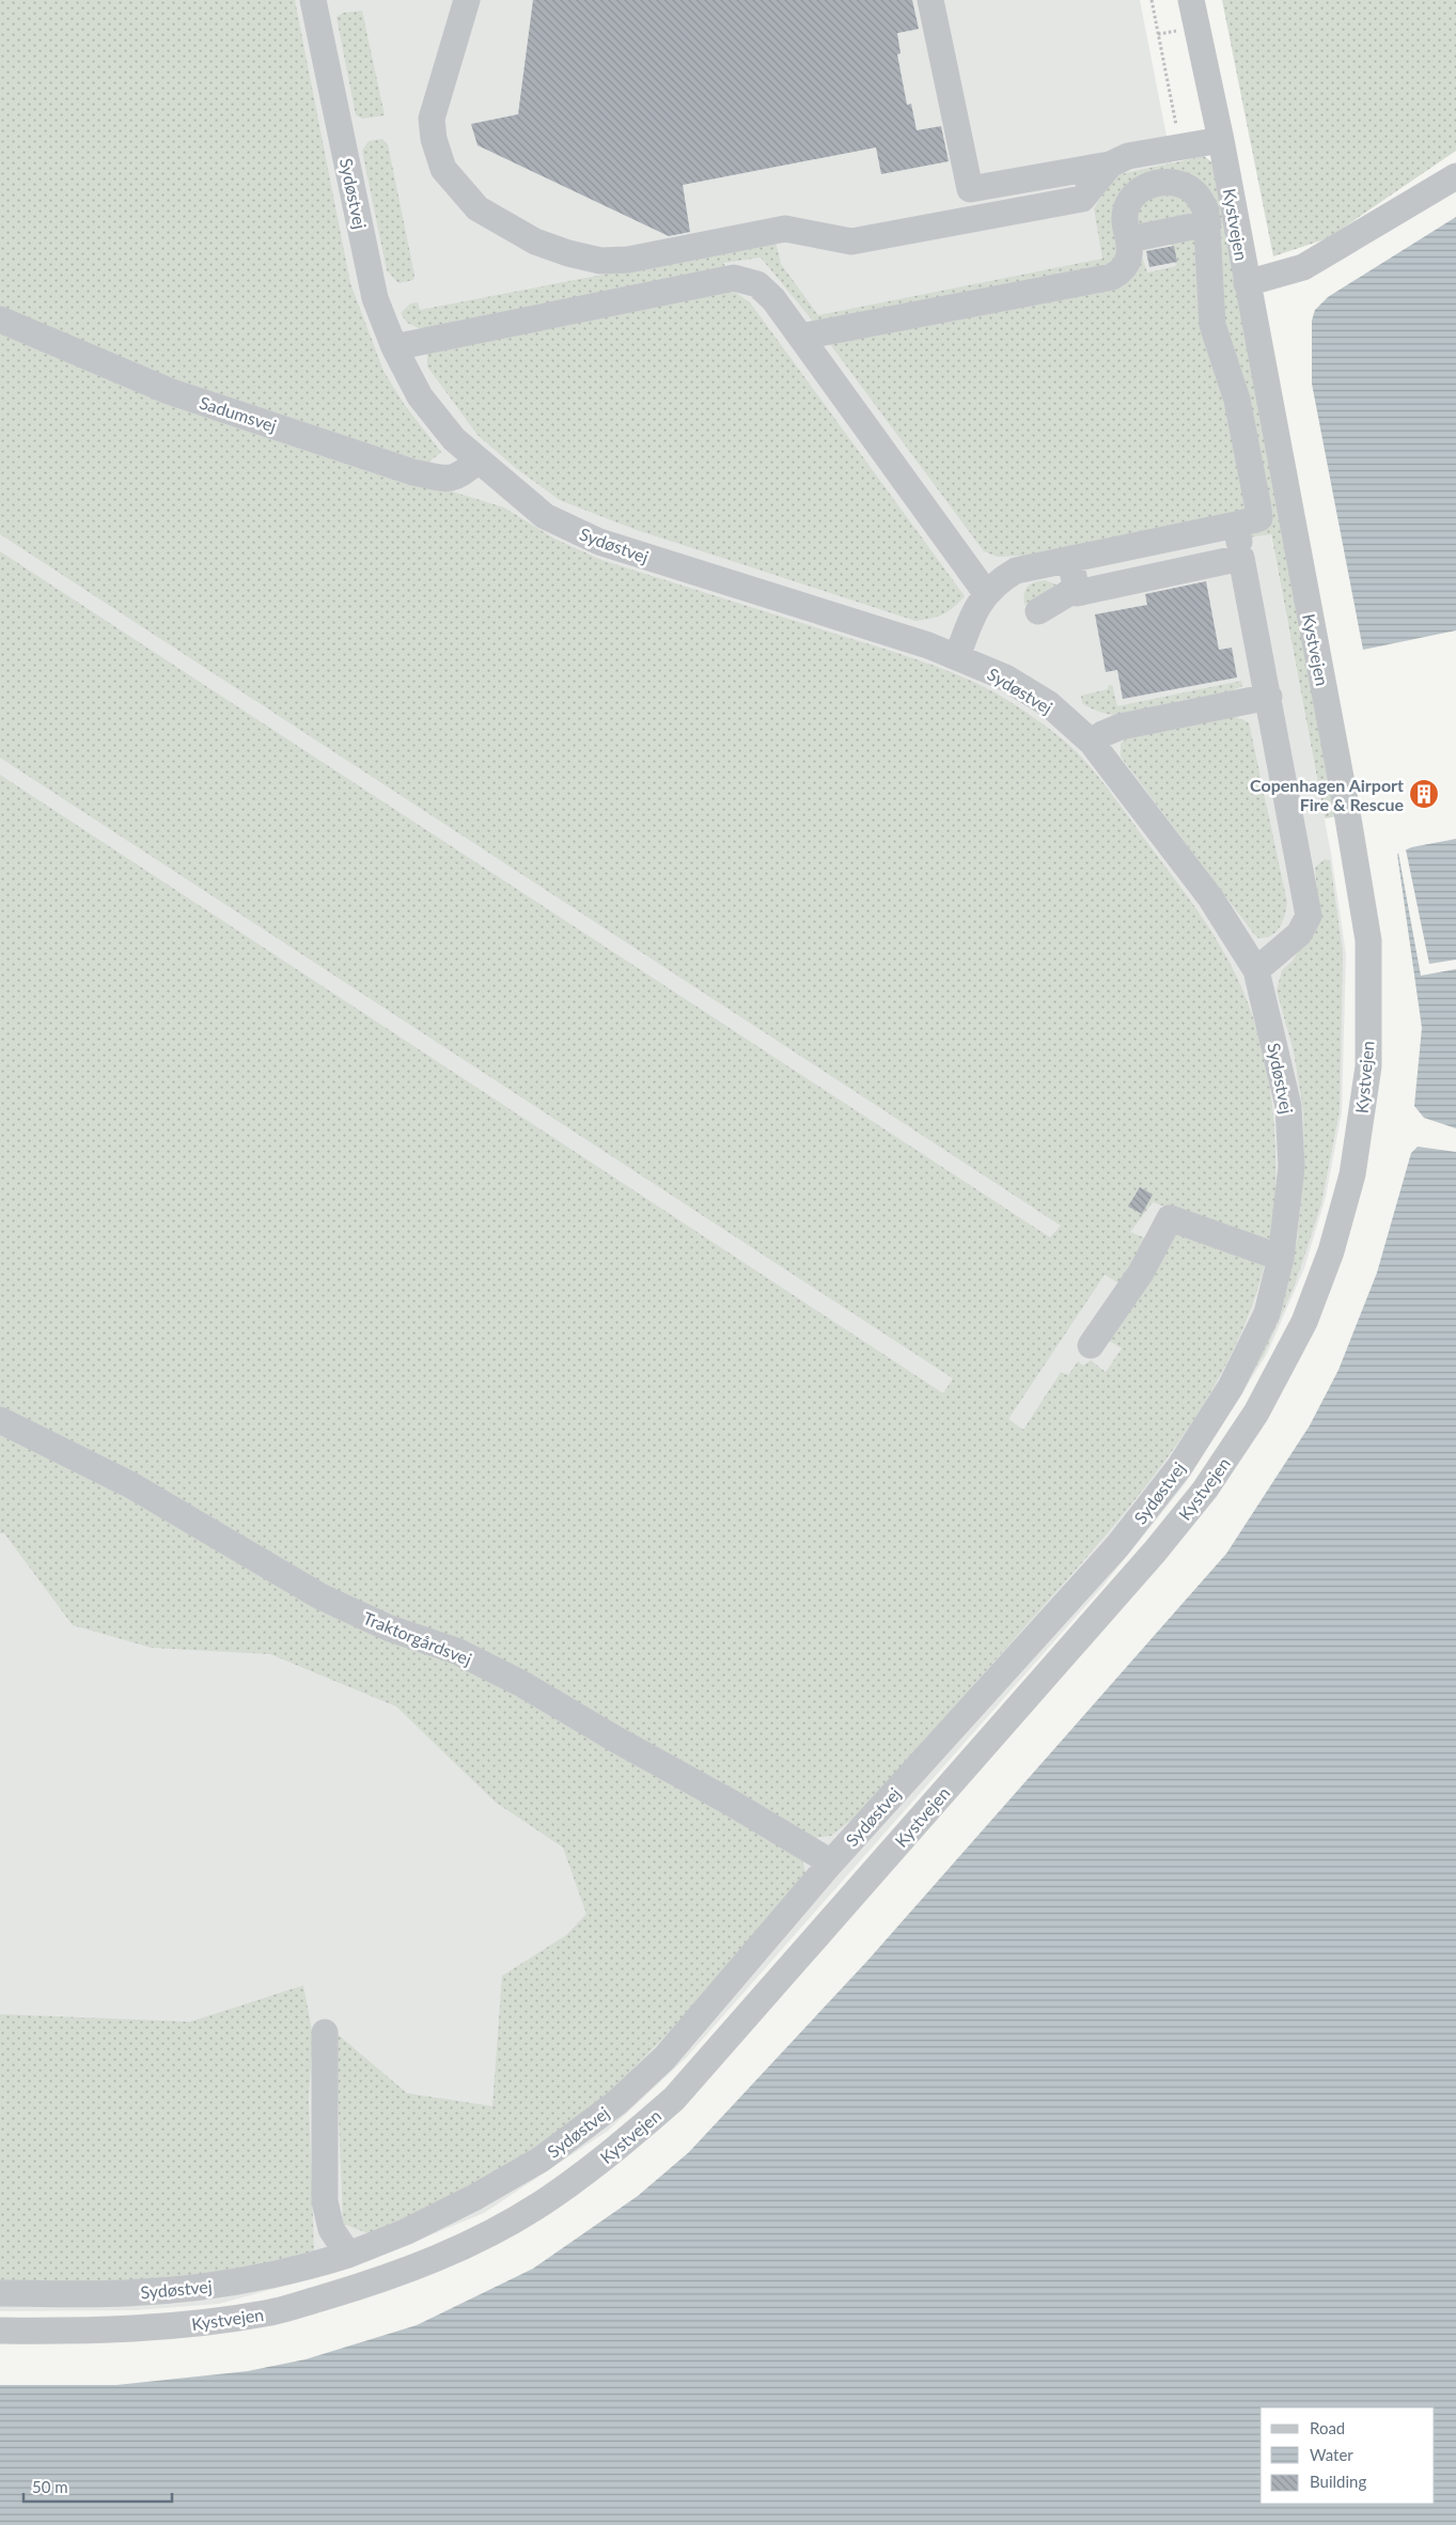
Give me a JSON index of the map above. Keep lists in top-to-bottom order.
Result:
{
  "streets": {
    "street": [
      "Sydøstvej",
      "Kystvejen",
      "Sadumsvej",
      "Traktorgårdsvej"
    ]
  },
  "crossings": [
    ["Sydøstvej", "Sadumsvej"],
    ["Sydøstvej", "Traktorgårdsvej"]
  ],
  "places": {
    "building": ["Copenhagen Airport Fire & Rescue"]
  },
  "legend": ["Road", "Water", "Building"],
  "scale_bar": "50 m"
}
